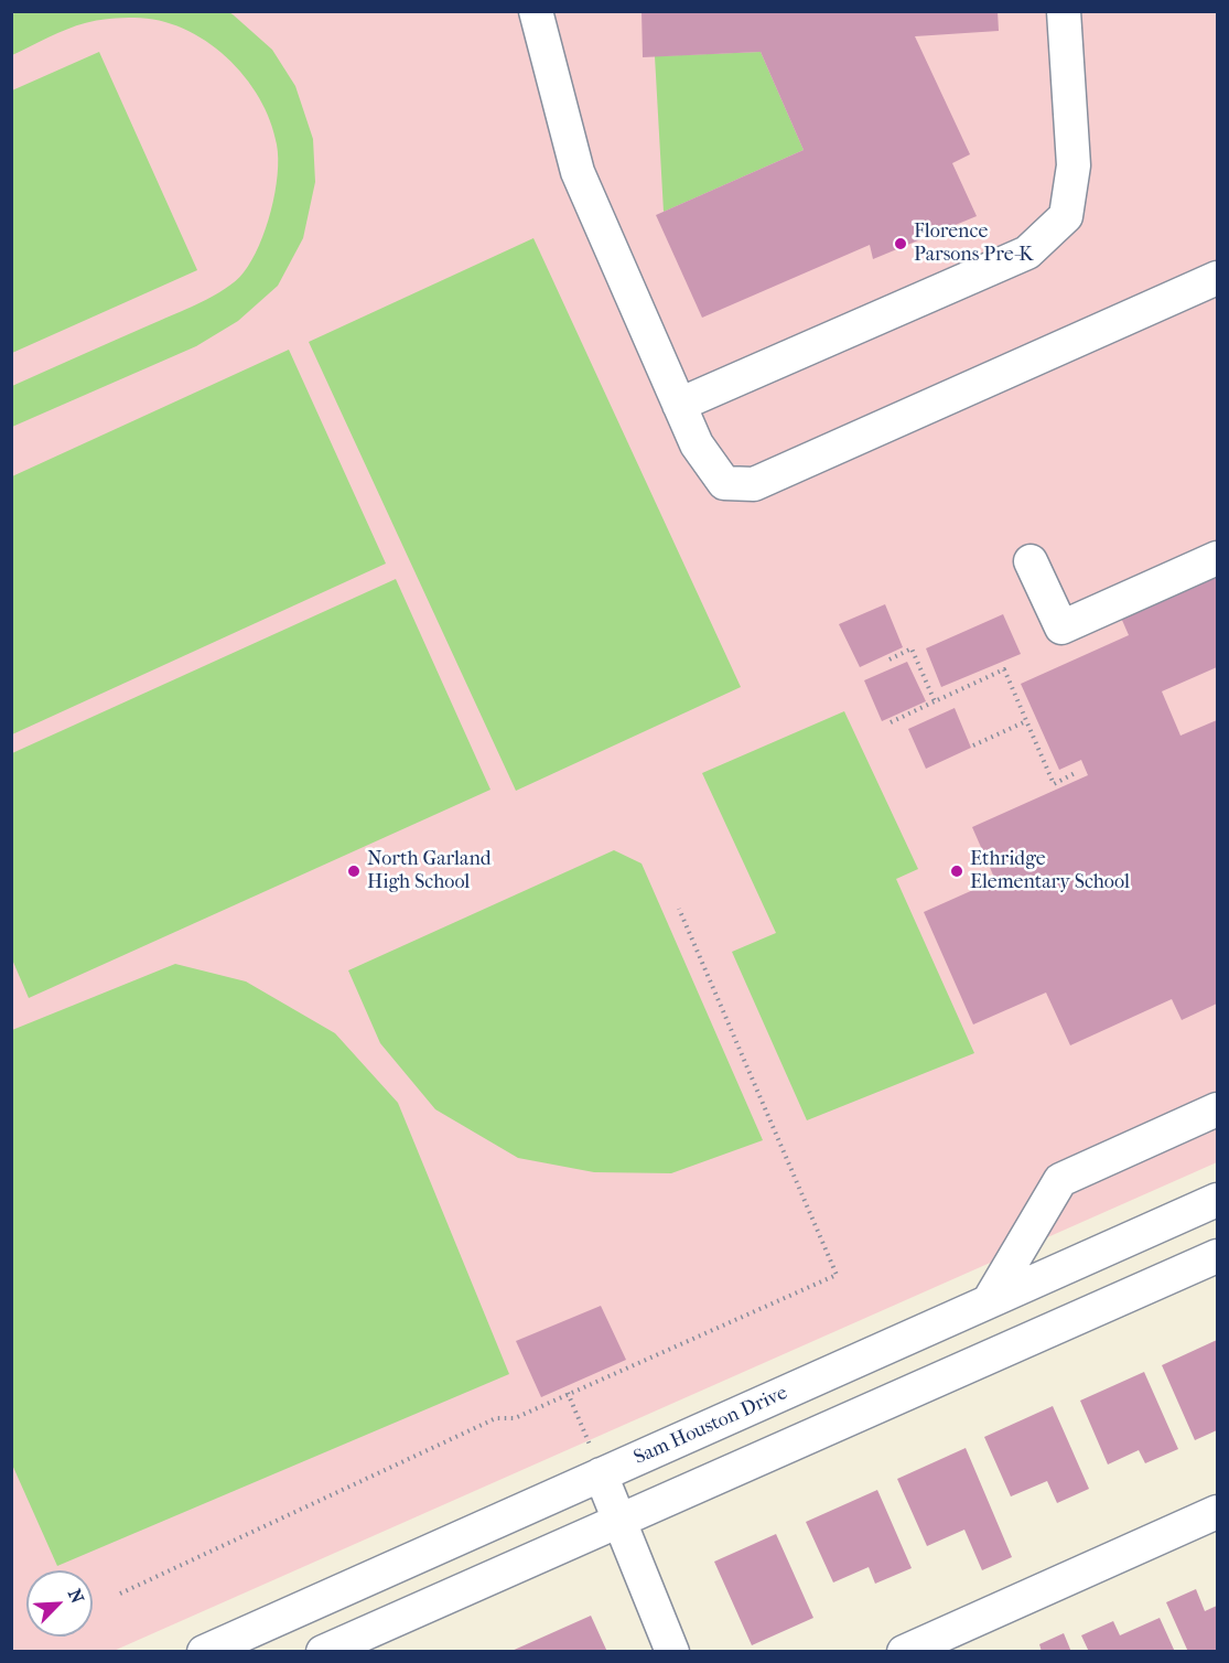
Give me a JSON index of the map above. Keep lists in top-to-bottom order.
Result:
{
  "streets": {
    "street": ["Sam Houston Drive"]
  },
  "places": ["Florence Parsons Pre-K", "North Garland High School", "Ethridge Elementary School"],
  "north": "top right"
}
